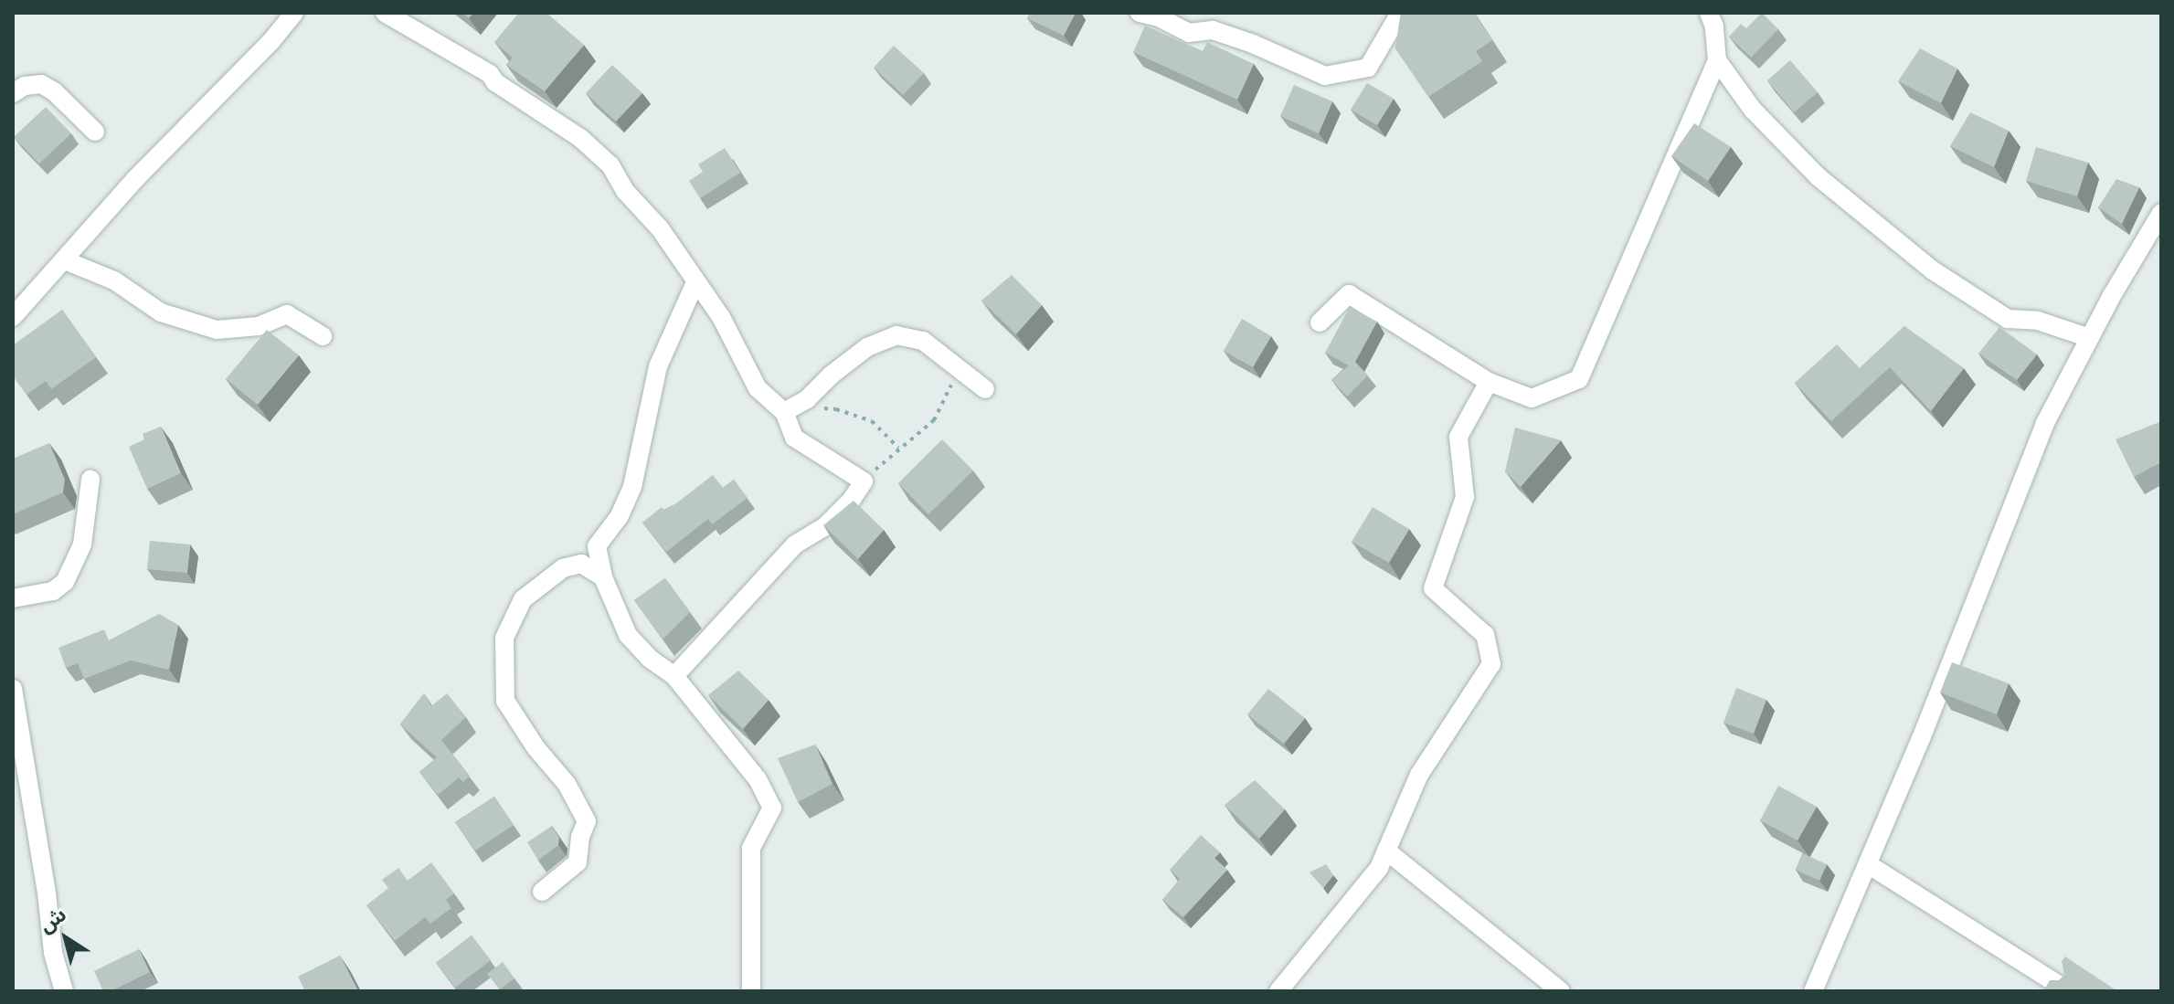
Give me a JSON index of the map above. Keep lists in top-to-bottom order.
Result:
{
  "north": "top left"
}
